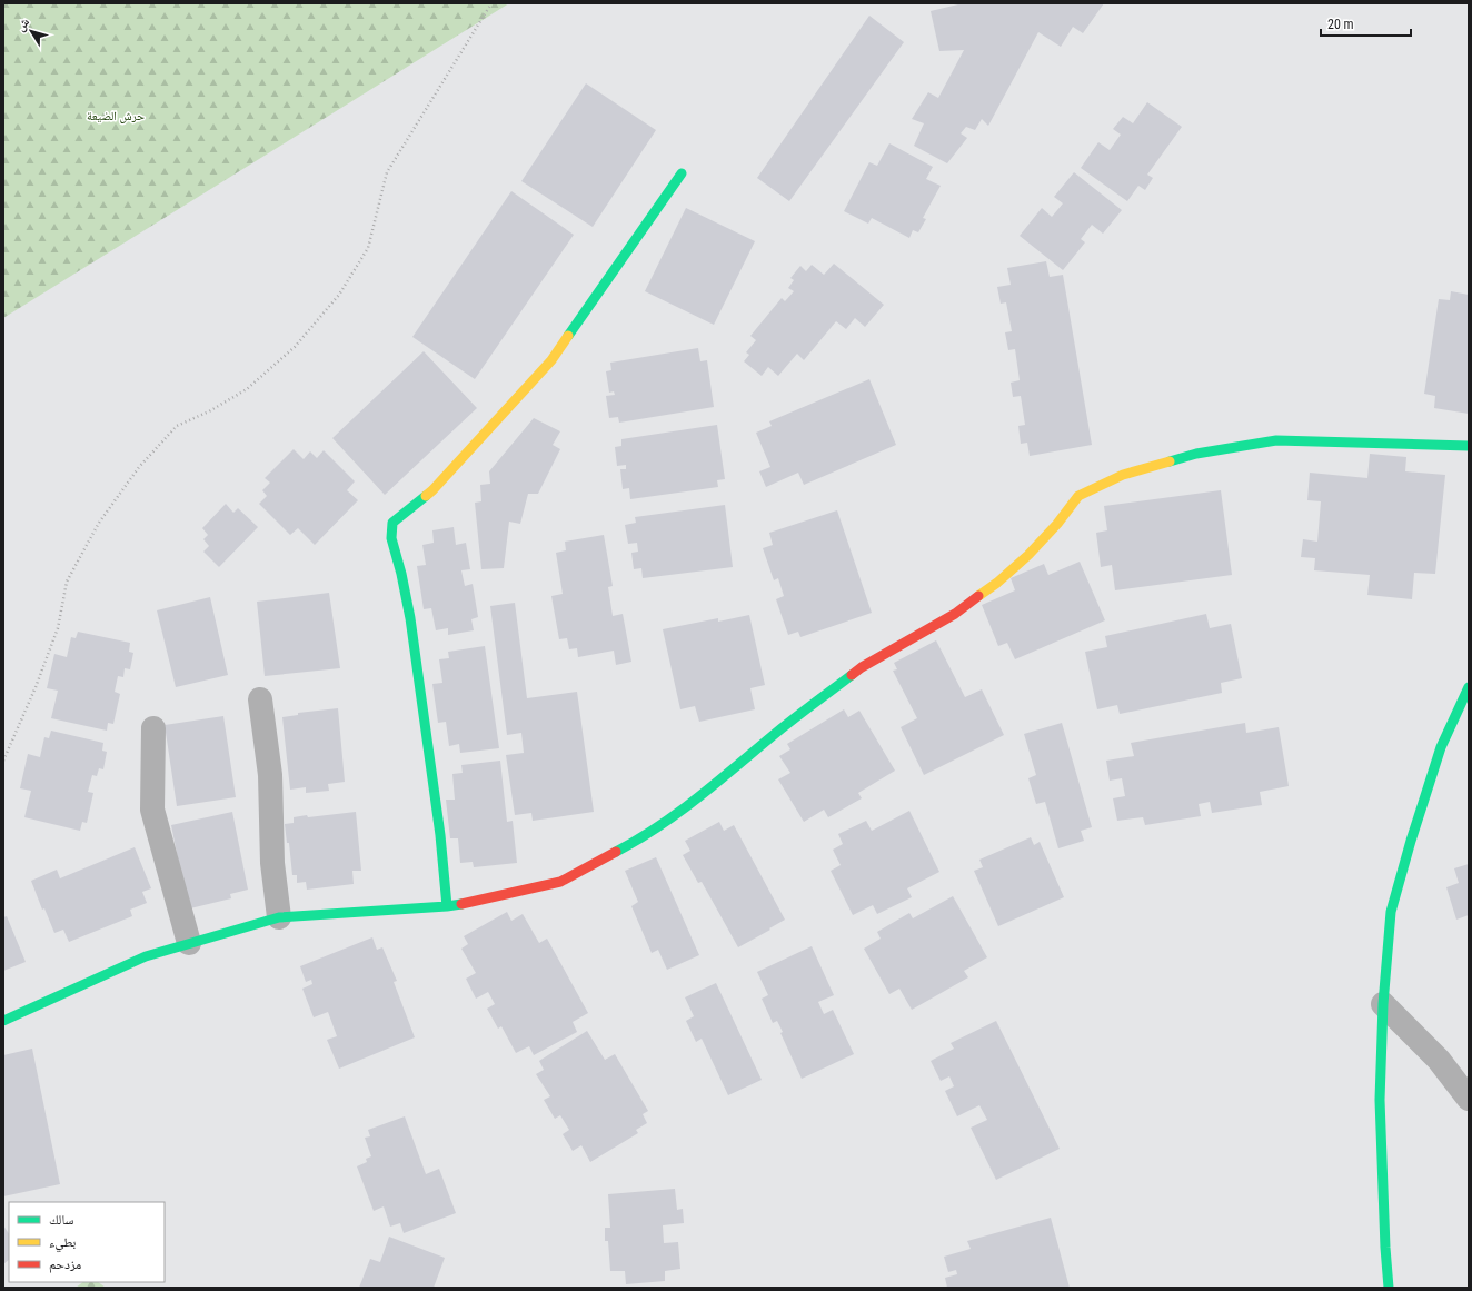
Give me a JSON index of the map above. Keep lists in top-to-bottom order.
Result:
{
  "parks": ["حرش الضيعة"],
  "legend": ["سالك", "بطيء", "مزدحم"],
  "scale_bar": "20 m",
  "north": "top left"
}
